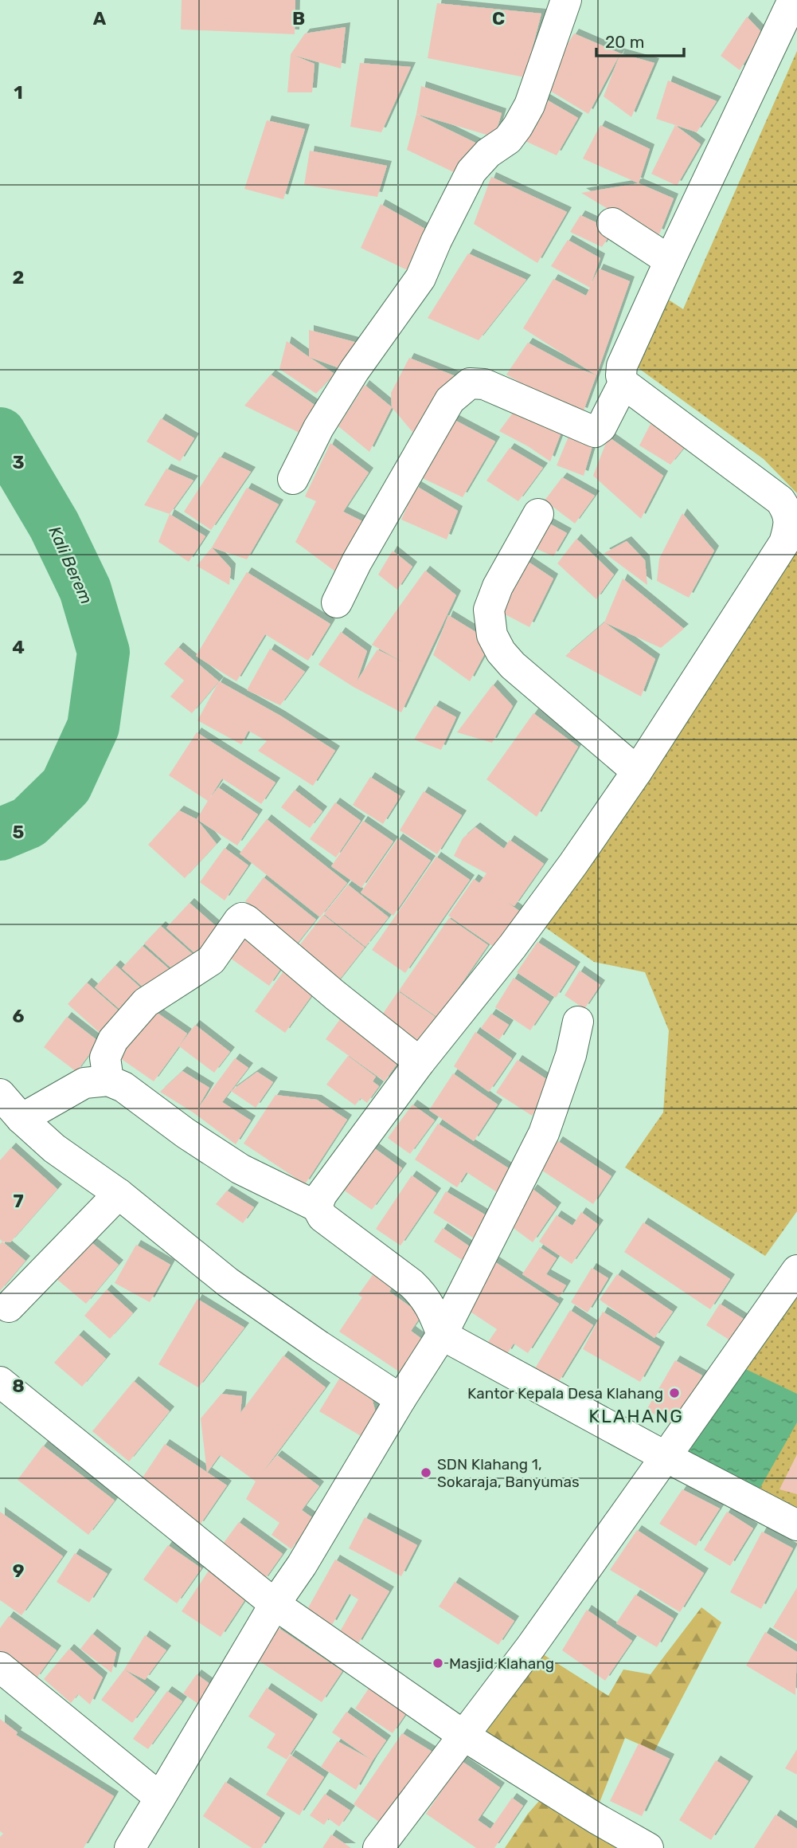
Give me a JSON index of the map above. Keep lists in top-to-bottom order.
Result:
{
  "districts": ["KLAHANG"],
  "water": ["Kali Berem"],
  "places": ["Kantor Kepala Desa Klahang", "SDN Klahang 1, Sokaraja, Banyumas", "Masjid Klahang"],
  "scale_bar": "20 m",
  "grid": {
    "columns": ["A", "B", "C"],
    "rows": [
      "1",
      "2",
      "3",
      "4",
      "5",
      "6",
      "7",
      "8",
      "9"
    ]
  }
}
